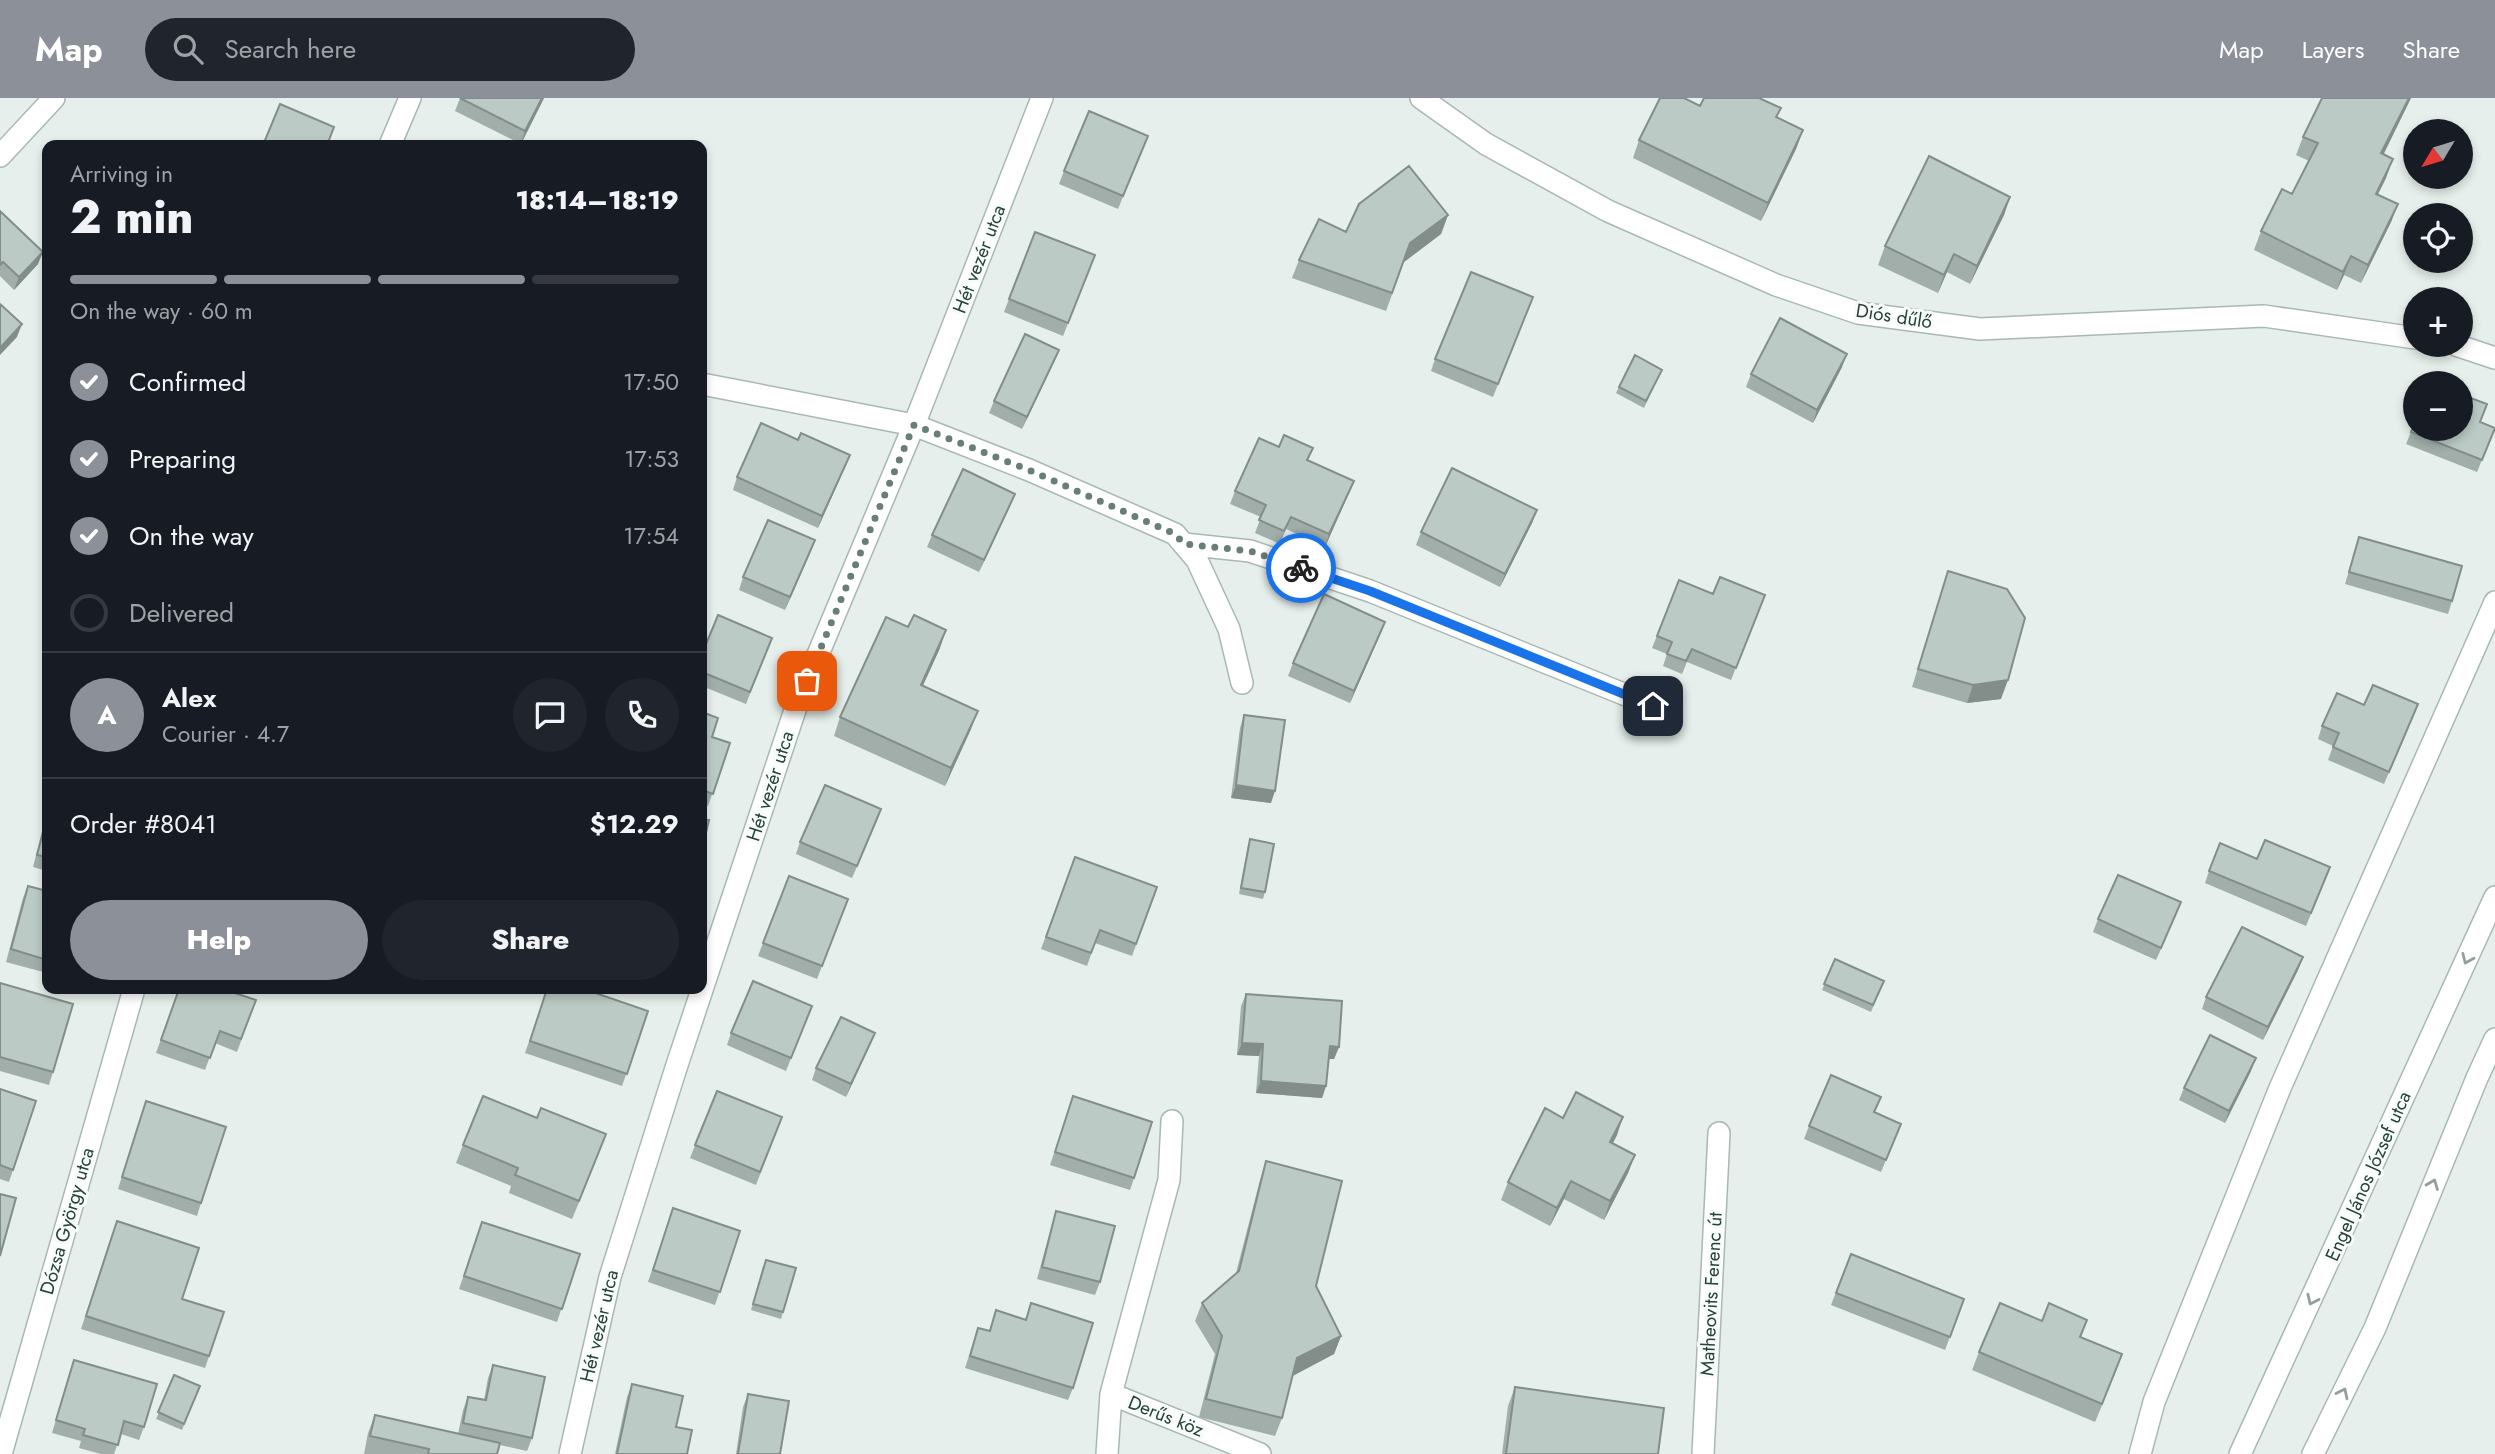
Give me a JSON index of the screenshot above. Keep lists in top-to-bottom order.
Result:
{
  "streets": {
    "street": [
      "Hét vezér utca",
      "Diós dűlő",
      "Engel János József utca",
      "Dózsa György utca",
      "Matheovits Ferenc út",
      "Derűs köz"
    ]
  },
  "north": "bottom left",
  "page": {
    "header": "Map",
    "search": "Search here",
    "nav": ["Map", "Layers", "Share"],
    "map_buttons": ["+", "−"],
    "heading": ["2 min", "Arriving in", "18:14–18:19"],
    "panel": [
      "Alex",
      "Courier · 4.7",
      "Order #8041",
      "$12.29"
    ],
    "bar": "On the way · 60 m",
    "list": [
      ["Confirmed", "17:50"],
      ["Preparing", "17:53"],
      ["On the way", "17:54"],
      "Delivered"
    ],
    "round": "A",
    "buttons": ["Help", "Share"]
  }
}
